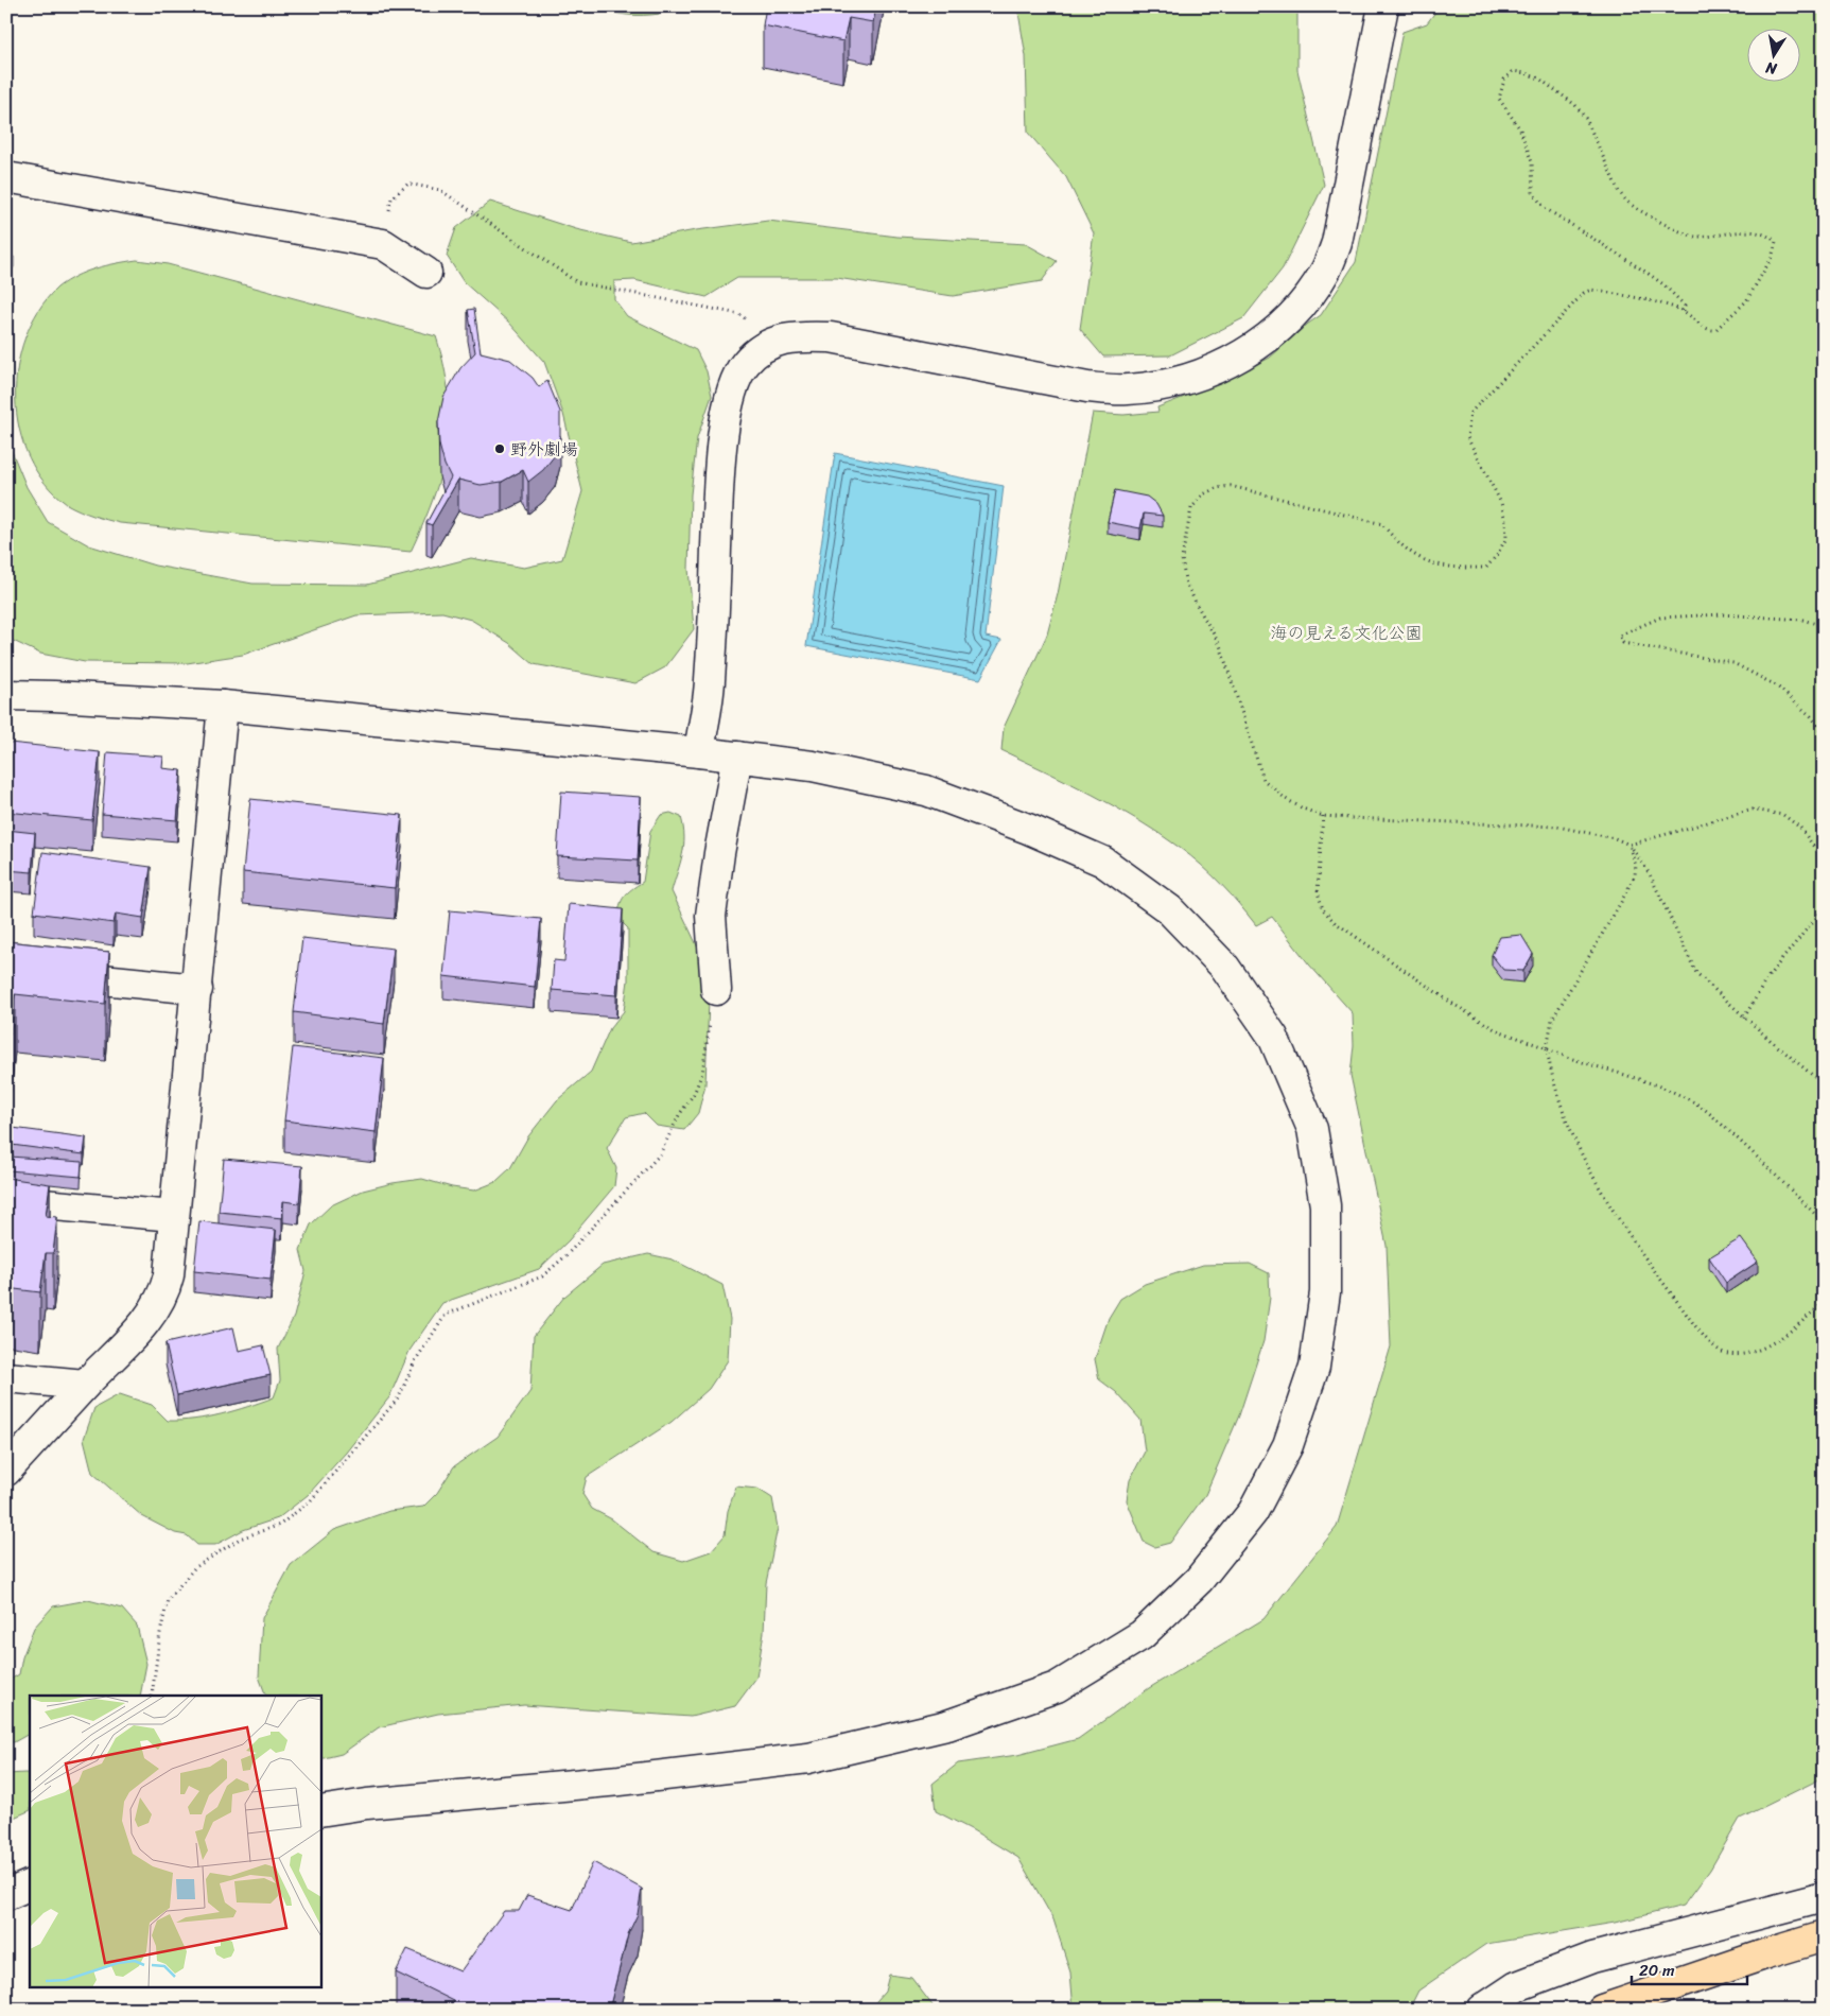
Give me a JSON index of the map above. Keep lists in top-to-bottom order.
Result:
{
  "parks": ["海の見える文化公園"],
  "places": ["野外劇場"],
  "scale_bar": "20 m",
  "north": "bottom"
}
